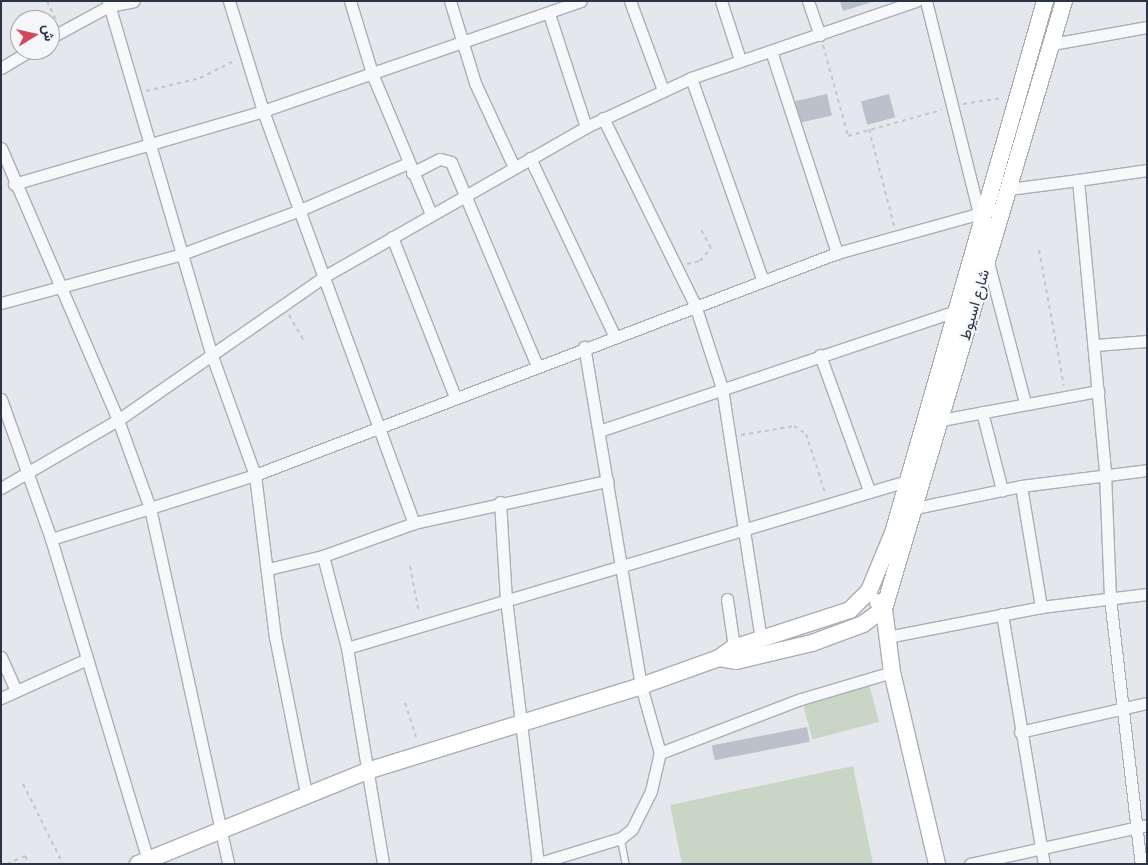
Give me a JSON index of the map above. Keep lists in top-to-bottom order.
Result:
{
  "streets": {
    "street": ["شارع اسيوط"]
  },
  "north": "right"
}
